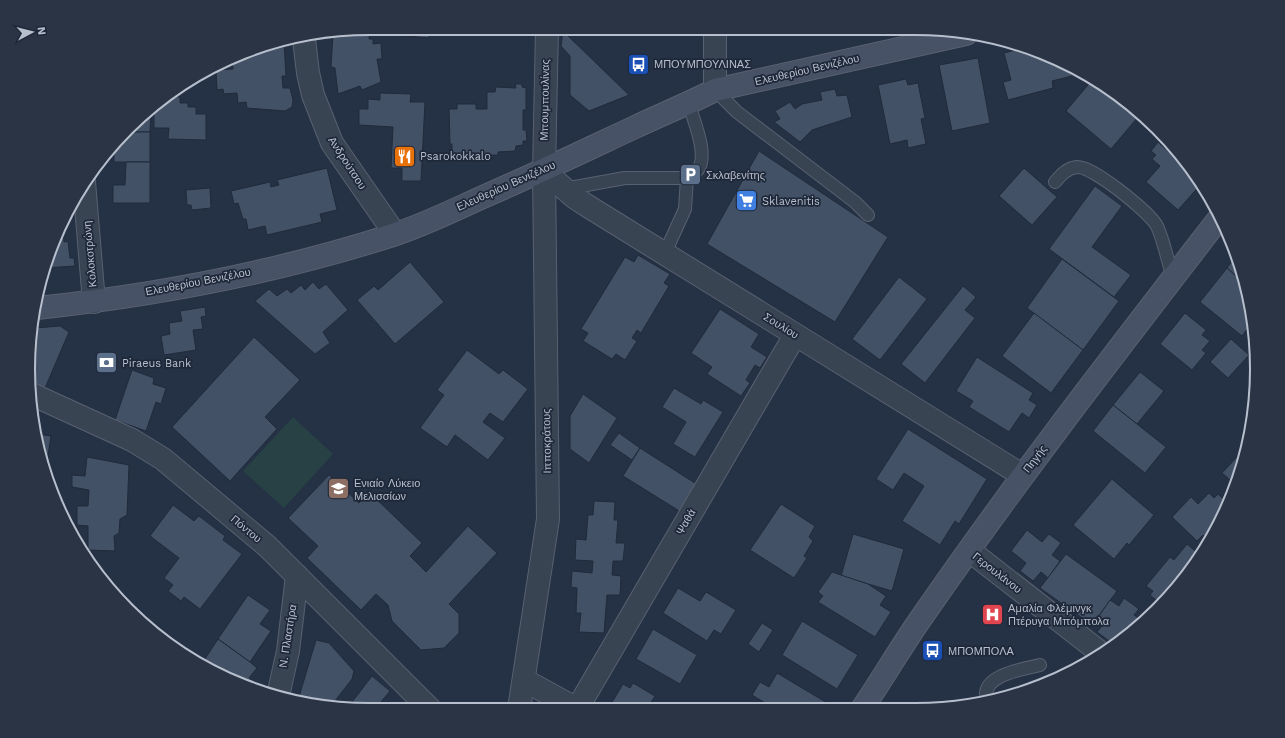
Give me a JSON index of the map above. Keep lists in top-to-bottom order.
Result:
{
  "streets": {
    "main road": ["Ελευθερίου Βενιζέλου", "Πηγής"],
    "street": [
      "Μπουμπουλίνας",
      "Ανδρούτσου",
      "Κολοκοτρώνη",
      "Σουλίου",
      "Ιπποκράτους",
      "Ψαθά",
      "Πόντου",
      "Γερουλάνου",
      "Ν. Πλαστήρα"
    ]
  },
  "crossings": [
    ["Ελευθερίου Βενιζέλου", "Μπουμπουλίνας"],
    ["Ελευθερίου Βενιζέλου", "Ανδρούτσου"],
    ["Ελευθερίου Βενιζέλου", "Κολοκοτρώνη"],
    ["Ελευθερίου Βενιζέλου", "Σουλίου"],
    ["Ελευθερίου Βενιζέλου", "Ιπποκράτους"],
    ["Μπουμπουλίνας", "Σουλίου"],
    ["Μπουμπουλίνας", "Ιπποκράτους"],
    ["Σουλίου", "Ιπποκράτους"],
    ["Σουλίου", "Πηγής"],
    ["Σουλίου", "Ψαθά"],
    ["Πηγής", "Γερουλάνου"],
    ["Πόντου", "Ν. Πλαστήρα"]
  ],
  "places": {
    "bus stop": ["ΜΠΟΥΜΠΟΥΛΙΝΑΣ", "ΜΠΟΜΠΟΛΑ"],
    "restaurant": ["Psarokokkalo"],
    "parking": ["Σκλαβενίτης"],
    "supermarket": ["Sklavenitis"],
    "bank": ["Piraeus Bank"],
    "school or university": ["Ενιαίο Λύκειο Μελισσίων"],
    "hospital": ["Αμαλία Φλέμινγκ Πτέρυγα Μπόμπολα"]
  },
  "north": "right"
}
